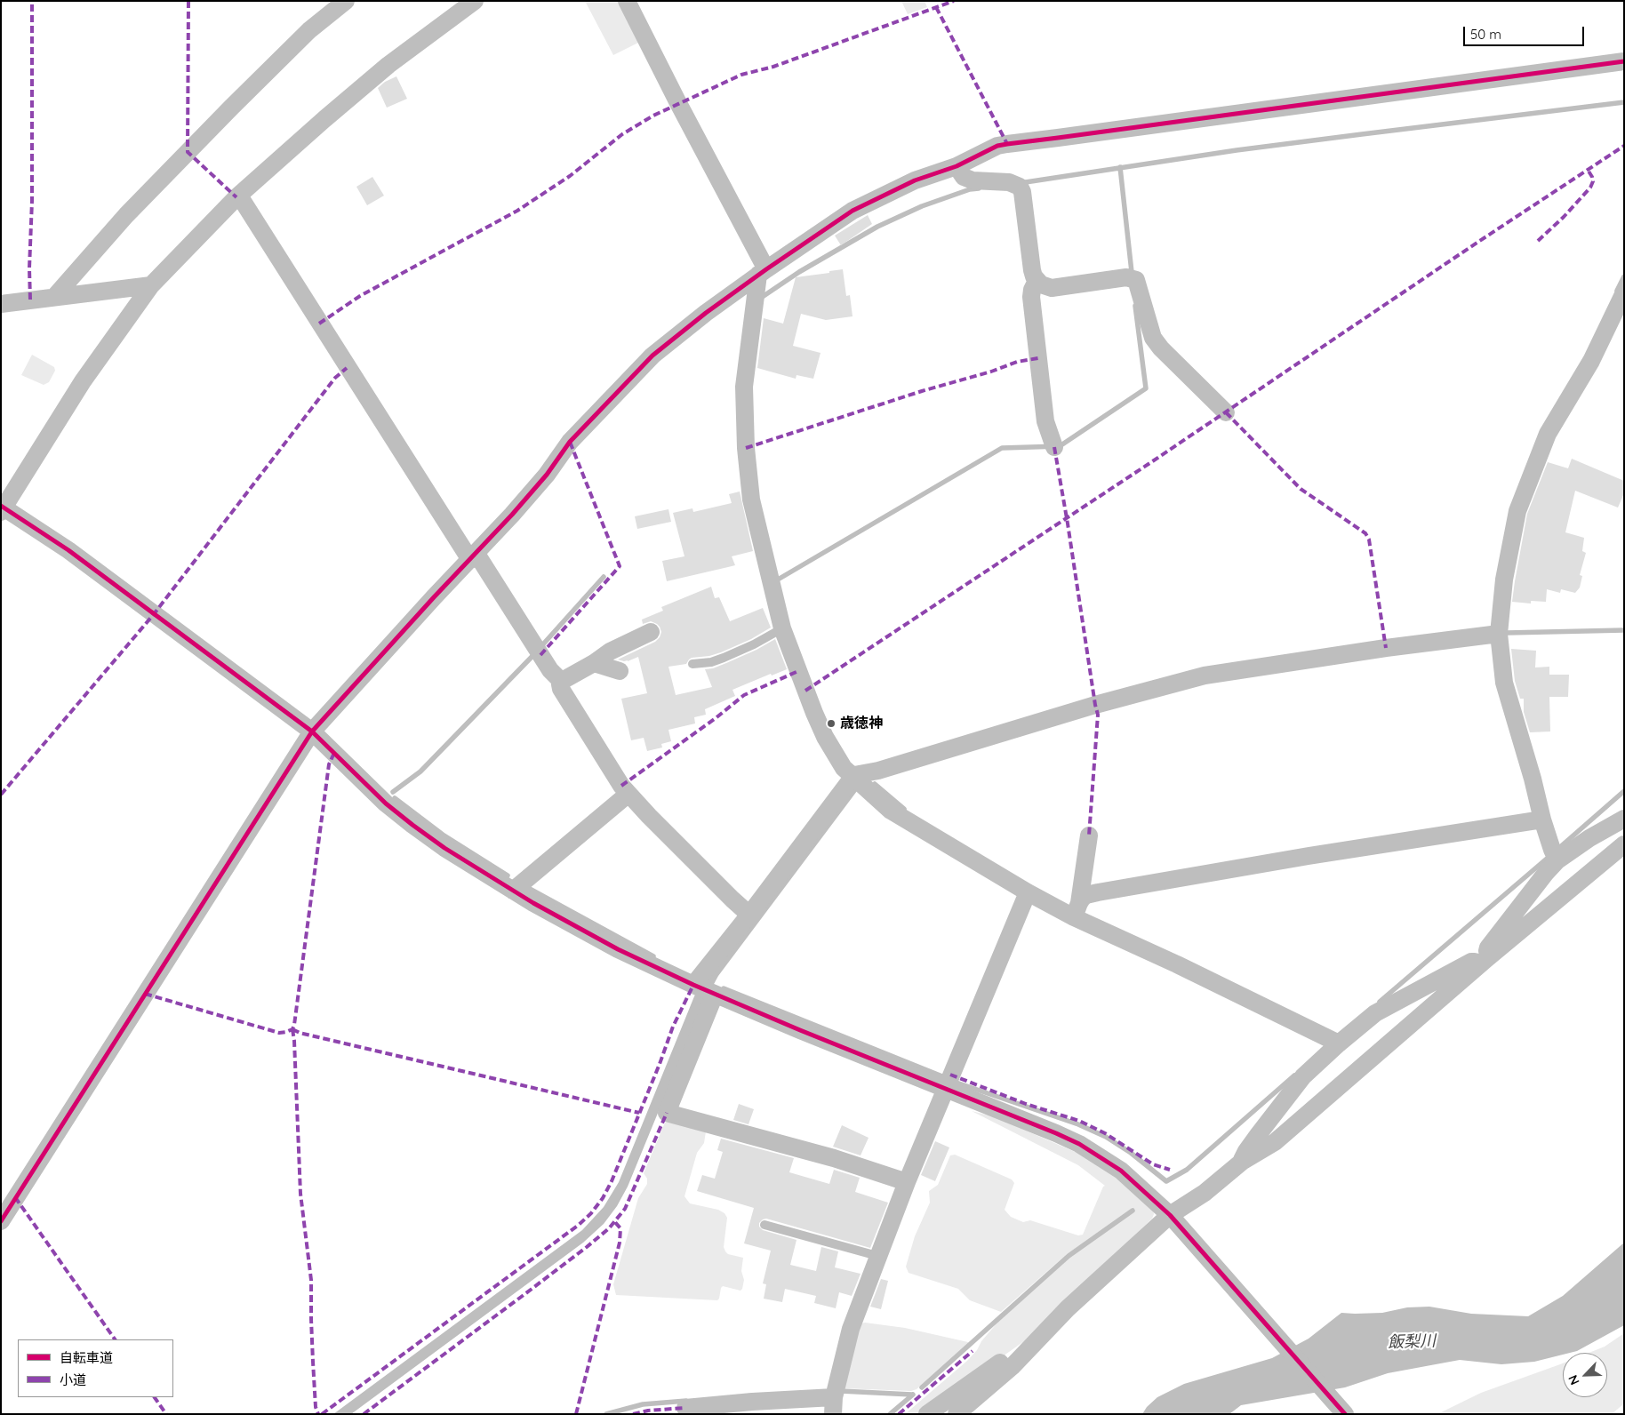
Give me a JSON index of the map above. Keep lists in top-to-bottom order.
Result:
{
  "water": ["飯梨川"],
  "places": ["歳徳神"],
  "legend": ["自転車道", "小道"],
  "scale_bar": "50 m",
  "north": "bottom left"
}
